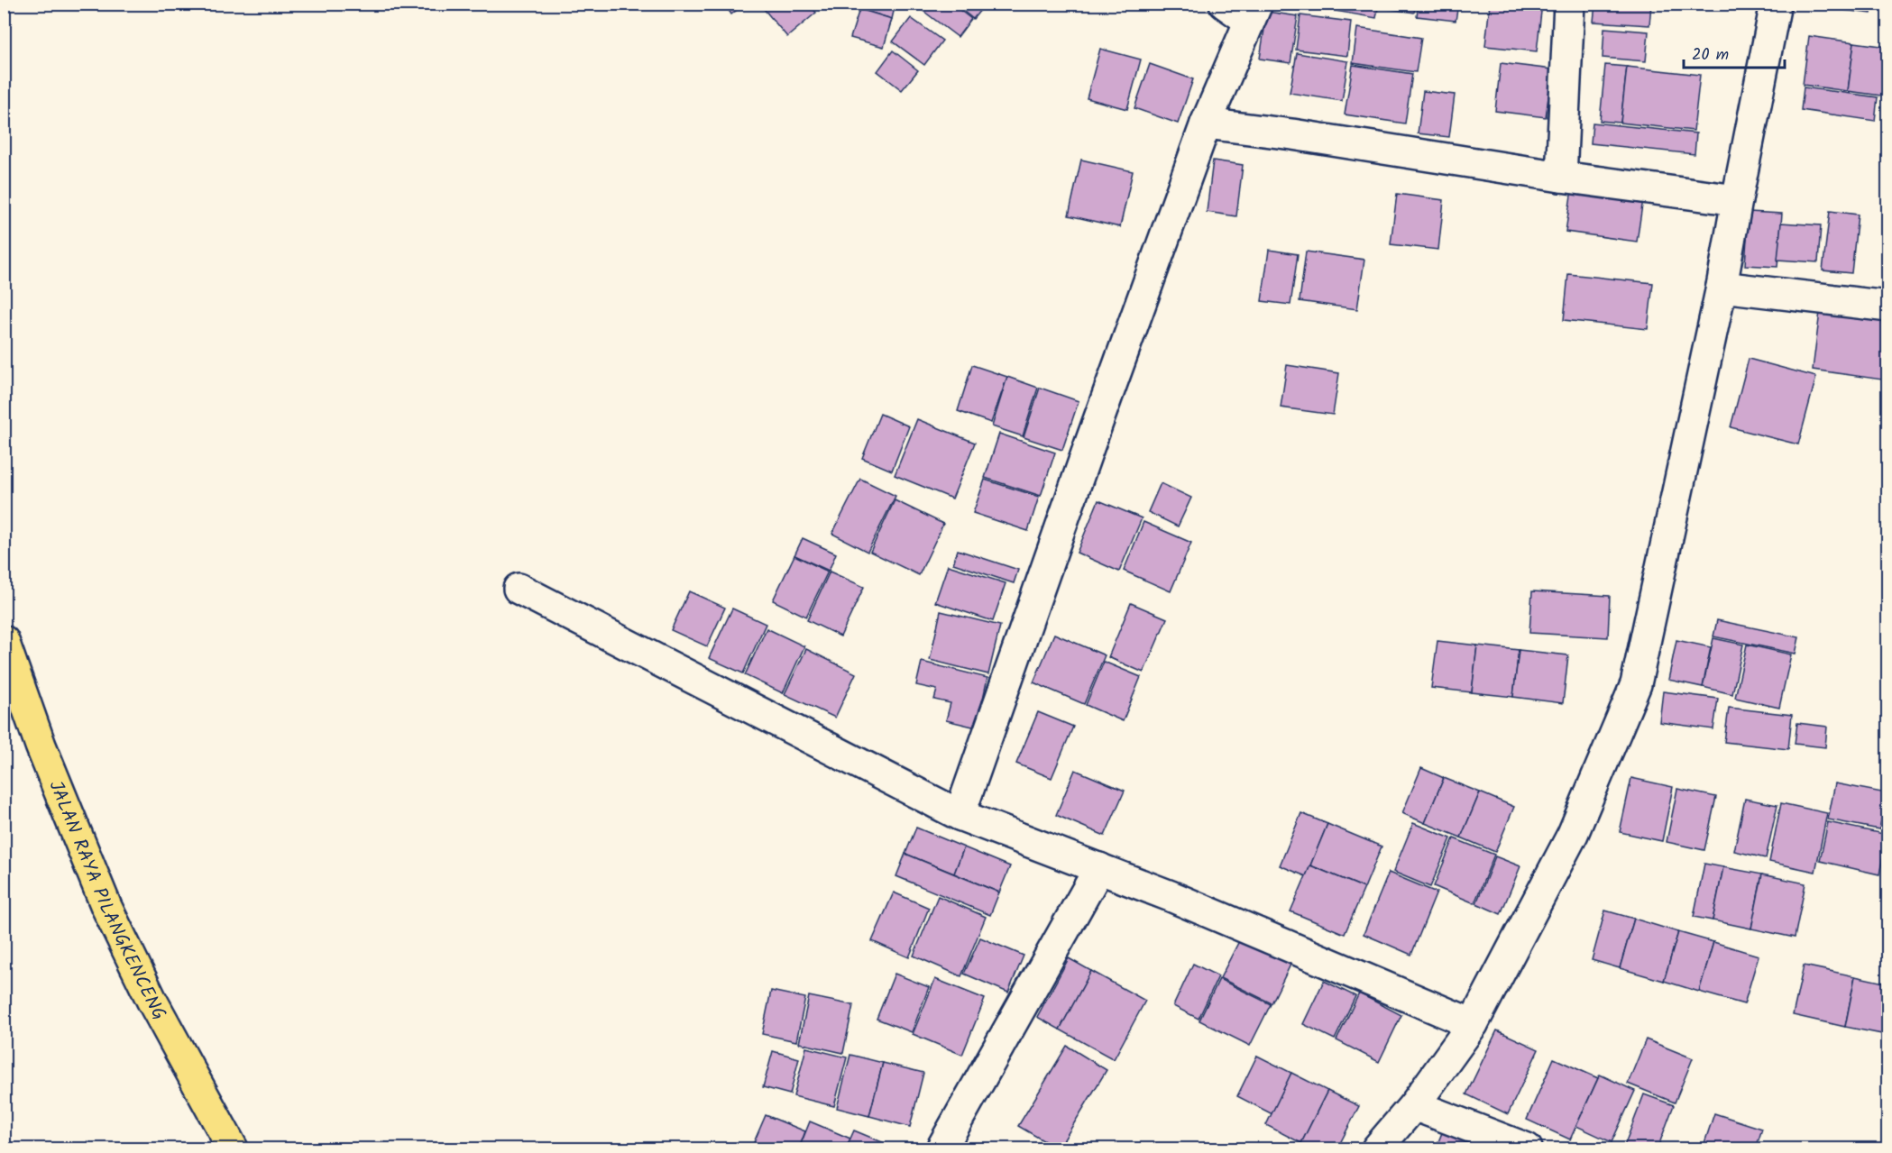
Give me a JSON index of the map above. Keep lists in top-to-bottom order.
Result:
{
  "streets": {
    "main road": ["JALAN RAYA PILANGKENCENG"]
  },
  "scale_bar": "20 m"
}
